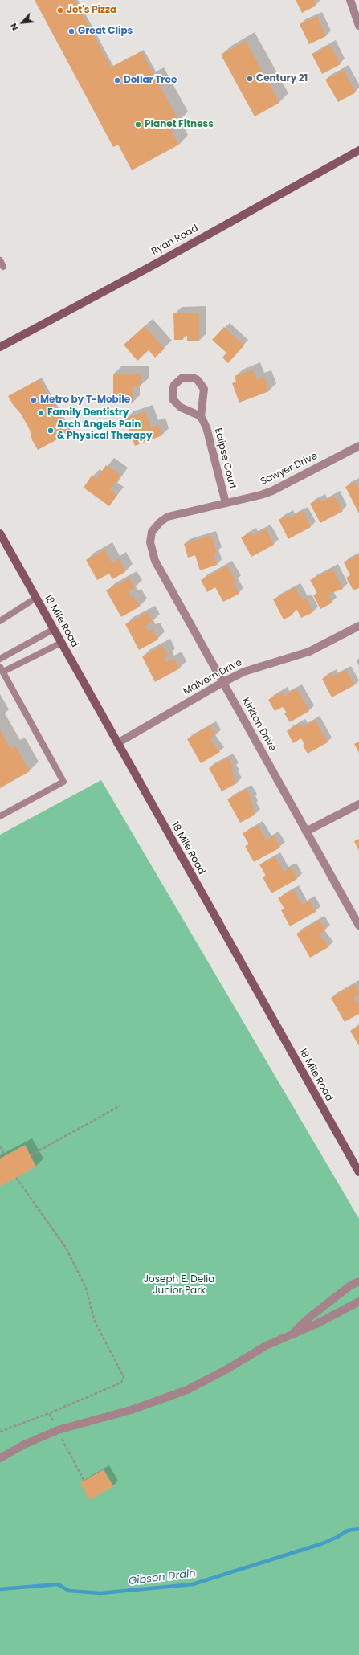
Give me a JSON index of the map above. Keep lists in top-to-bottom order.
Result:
{
  "streets": {
    "main road": ["Ryan Road", "18 Mile Road"],
    "street": [
      "Eclipse Court",
      "Sawyer Drive",
      "Malvern Drive",
      "Kirkton Drive"
    ]
  },
  "crossings": [
    ["Eclipse Court", "Sawyer Drive"],
    ["Eclipse Court", "Kirkton Drive"],
    ["18 Mile Road", "Malvern Drive"],
    ["Malvern Drive", "Kirkton Drive"]
  ],
  "water": ["Gibson Drain"],
  "parks": ["Joseph E. Delia Junior Park"],
  "places": [
    "Jet's Pizza",
    "Great Clips",
    "Century 21",
    "Dollar Tree",
    "Planet Fitness",
    "Metro by T-Mobile",
    "Family Dentistry",
    "Arch Angels Pain & Physical Therapy"
  ],
  "north": "bottom left"
}
